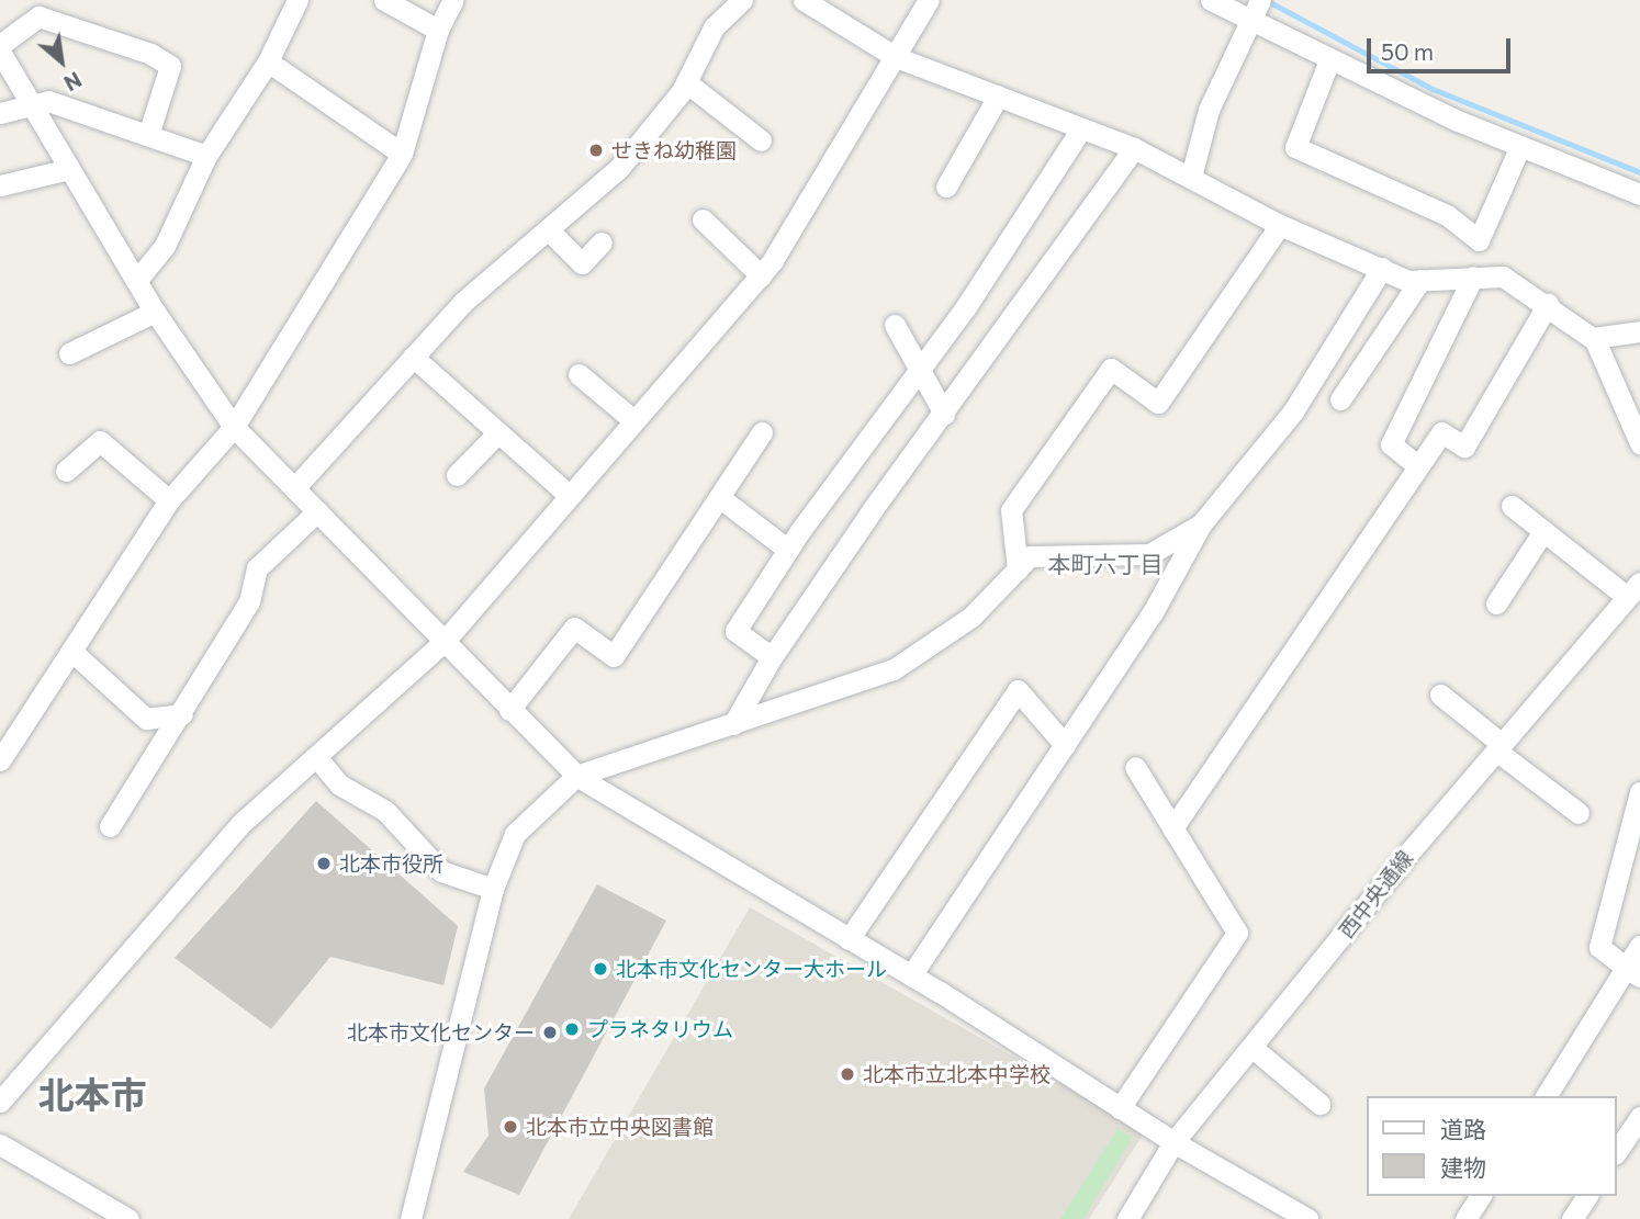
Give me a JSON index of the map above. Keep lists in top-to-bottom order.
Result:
{
  "streets": {
    "street": ["西中央通線"]
  },
  "districts": ["本町六丁目", "北本市"],
  "places": [
    "せきね幼稚園",
    "北本市役所",
    "北本市文化センター大ホール",
    "プラネタリウム",
    "北本市文化センター",
    "北本市立北本中学校",
    "北本市立中央図書館"
  ],
  "legend": ["道路", "建物"],
  "scale_bar": "50 m",
  "north": "bottom right"
}
